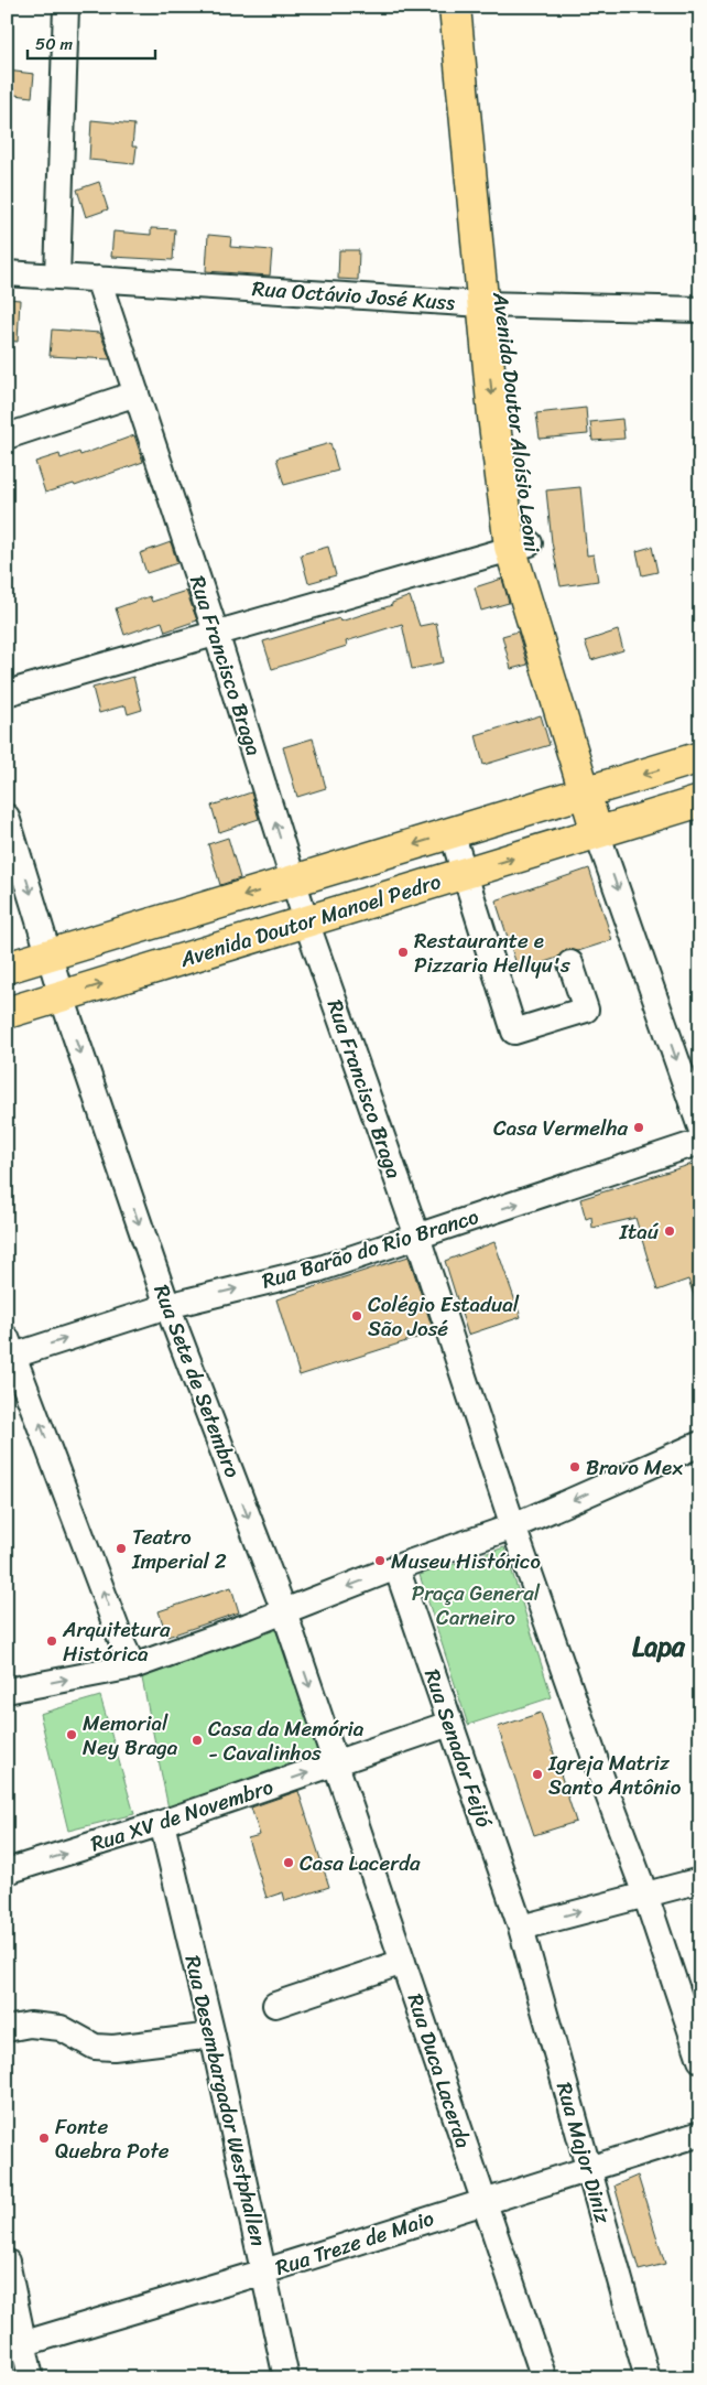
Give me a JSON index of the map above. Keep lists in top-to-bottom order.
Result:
{
  "streets": {
    "main road": ["Avenida Doutor Aloísio Leoni", "Avenida Doutor Manoel Pedro"],
    "street": [
      "Rua Octávio José Kuss",
      "Rua Francisco Braga",
      "Rua Barão do Rio Branco",
      "Rua Sete de Setembro",
      "Rua Senador Feijó",
      "Rua XV de Novembro",
      "Rua Duca Lacerda",
      "Rua Desembargador Westphallen",
      "Rua Major Diniz",
      "Rua Treze de Maio"
    ]
  },
  "crossings": [
    ["Rua Octávio José Kuss", "Avenida Doutor Aloísio Leoni"],
    ["Rua Octávio José Kuss", "Rua Francisco Braga"],
    ["Avenida Doutor Aloísio Leoni", "Avenida Doutor Manoel Pedro"],
    ["Rua Francisco Braga", "Avenida Doutor Manoel Pedro"],
    ["Rua Francisco Braga", "Rua Barão do Rio Branco"],
    ["Avenida Doutor Manoel Pedro", "Rua Sete de Setembro"],
    ["Rua Barão do Rio Branco", "Rua Sete de Setembro"],
    ["Rua Sete de Setembro", "Rua XV de Novembro"],
    ["Rua Sete de Setembro", "Rua Duca Lacerda"],
    ["Rua Senador Feijó", "Rua XV de Novembro"],
    ["Rua Senador Feijó", "Rua Major Diniz"],
    ["Rua XV de Novembro", "Rua Duca Lacerda"],
    ["Rua XV de Novembro", "Rua Desembargador Westphallen"],
    ["Rua Duca Lacerda", "Rua Treze de Maio"],
    ["Rua Desembargador Westphallen", "Rua Treze de Maio"],
    ["Rua Major Diniz", "Rua Treze de Maio"]
  ],
  "one_way": ["Rua Barão do Rio Branco"],
  "districts": ["Lapa"],
  "parks": ["Praça General Carneiro"],
  "places": [
    "Restaurante e Pizzaria Hellyu's",
    "Casa Vermelha",
    "Itaú",
    "Colégio Estadual São José",
    "Bravo Mex",
    "Teatro Imperial 2",
    "Museu Histórico",
    "Arquitetura Histórica",
    "Memorial Ney Braga",
    "Casa da Memória - Cavalinhos",
    "Igreja Matriz Santo Antônio",
    "Casa Lacerda",
    "Fonte Quebra Pote"
  ],
  "scale_bar": "50 m"
}
